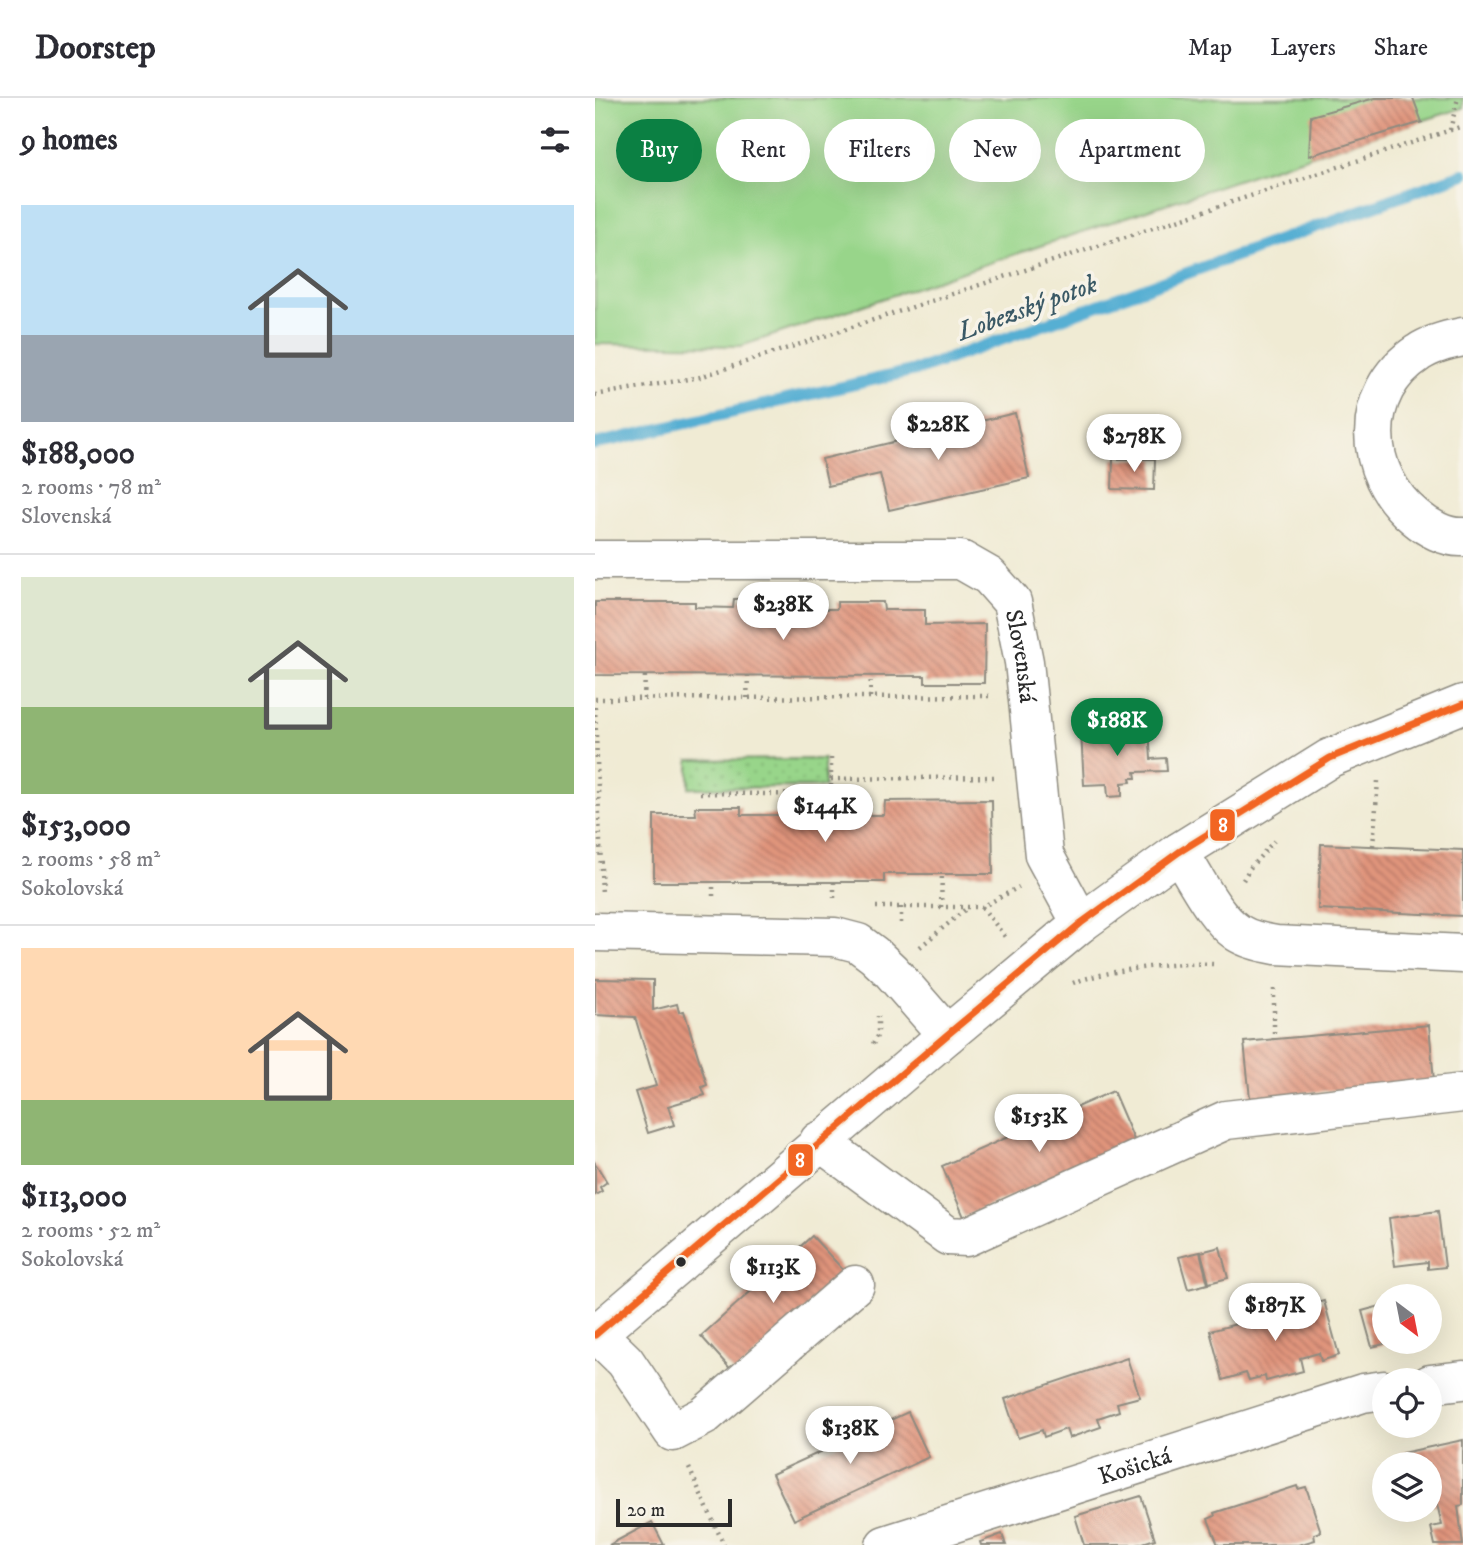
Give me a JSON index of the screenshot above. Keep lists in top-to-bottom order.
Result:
{
  "streets": {
    "street": ["Slovenská", "Košická"]
  },
  "water": ["Lobezský potok"],
  "lines": ["transit line 8"],
  "scale_bar": "20 m",
  "north": "bottom right",
  "page": {
    "header": "Doorstep",
    "nav": ["Map", "Layers", "Share"],
    "heading": "9 homes",
    "chip": [
      "Buy",
      "Rent",
      "Filters",
      "New",
      "Apartment"
    ],
    "list": [
      {
        "name": "$188,000",
        "note": "2 rooms · 78 m² · Slovenská"
      },
      {
        "name": "$153,000",
        "note": "2 rooms · 58 m² · Sokolovská"
      },
      {
        "name": "$113,000",
        "note": "2 rooms · 52 m² · Sokolovská"
      }
    ],
    "price": [
      "$228K",
      "$278K",
      "$238K",
      "$188K",
      "$144K",
      "$153K",
      "$113K",
      "$187K",
      "$138K"
    ],
    "scale": "20 m"
  }
}
